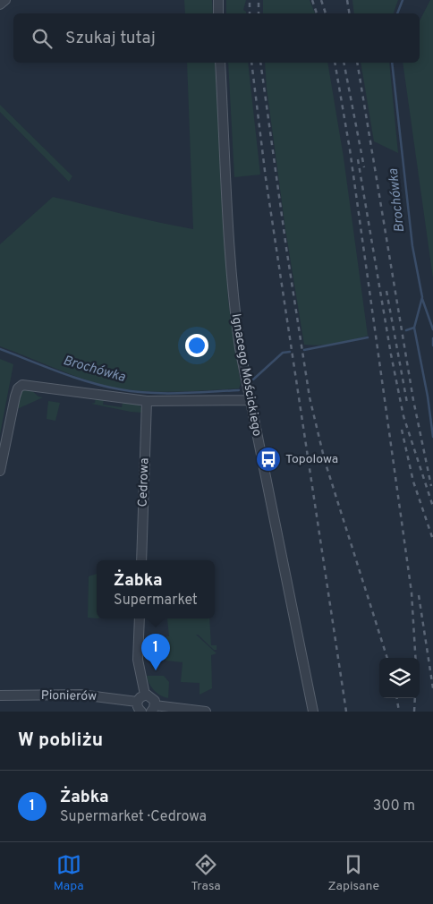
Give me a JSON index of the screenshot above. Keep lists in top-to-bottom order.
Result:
{
  "streets": {
    "street": ["Ignacego Mościckiego", "Cedrowa", "Pionierów"]
  },
  "water": ["Brochówka"],
  "places": {
    "bus stop": ["Topolowa"]
  },
  "page": {
    "search": "Szukaj tutaj",
    "popup": ["Żabka", "Supermarket"],
    "pins": "1",
    "heading": "W pobliżu",
    "list": [
      {
        "mark": "1",
        "name": "Żabka",
        "note": "Supermarket · Cedrowa",
        "value": "300 m"
      }
    ],
    "nav": ["Mapa", "Trasa", "Zapisane"]
  }
}
